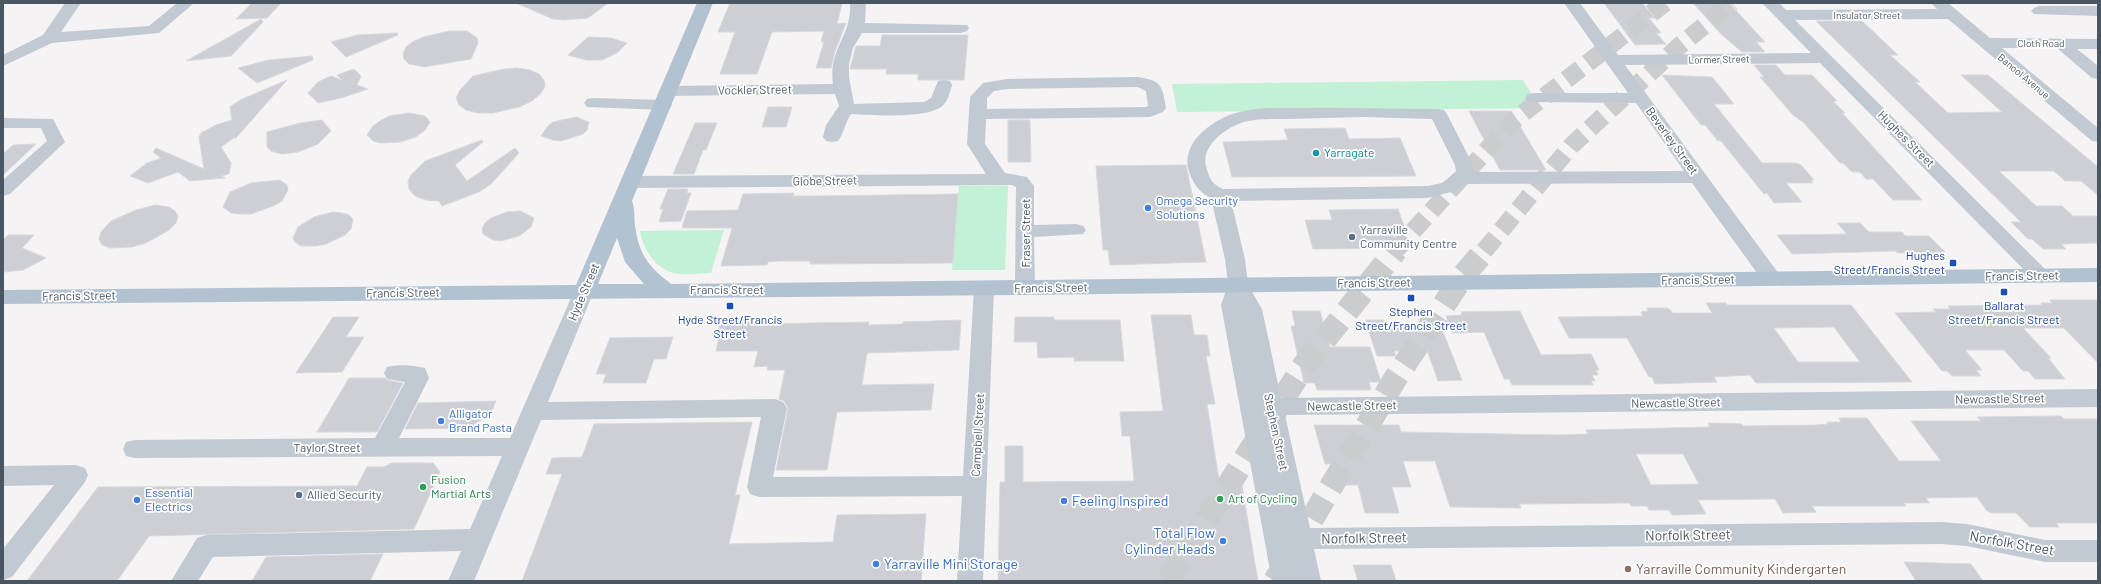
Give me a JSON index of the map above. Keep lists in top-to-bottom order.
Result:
{
  "streets": {
    "main road": ["Francis Street", "Hyde Street"],
    "street": [
      "Insulator Street",
      "Cloth Road",
      "Lormer Street",
      "Banool Avenue",
      "Vockler Street",
      "Hughes Street",
      "Beverley Street",
      "Globe Street",
      "Fraser Street",
      "Newcastle Street",
      "Stephen Street",
      "Campbell Street",
      "Taylor Street",
      "Norfolk Street"
    ]
  },
  "crossings": [
    ["Insulator Street", "Banool Avenue"],
    ["Insulator Street", "Hughes Street"],
    ["Cloth Road", "Banool Avenue"],
    ["Lormer Street", "Hughes Street"],
    ["Lormer Street", "Beverley Street"],
    ["Vockler Street", "Hyde Street"],
    ["Hughes Street", "Francis Street"],
    ["Beverley Street", "Francis Street"],
    ["Globe Street", "Fraser Street"],
    ["Globe Street", "Hyde Street"],
    ["Fraser Street", "Francis Street"],
    ["Francis Street", "Hyde Street"],
    ["Francis Street", "Stephen Street"],
    ["Francis Street", "Campbell Street"],
    ["Hyde Street", "Taylor Street"],
    ["Newcastle Street", "Stephen Street"],
    ["Stephen Street", "Norfolk Street"]
  ],
  "places": {
    "other": [
      "Yarragate",
      "Omega Security Solutions",
      "Yarraville Community Centre",
      "Alligator Brand Pasta",
      "Fusion Martial Arts",
      "Allied Security",
      "Art of Cycling",
      "Essential Electrics",
      "Feeling Inspired",
      "Total Flow Cylinder Heads",
      "Yarraville Mini Storage",
      "Yarraville Community Kindergarten"
    ],
    "transit": [
      "Hughes Street/Francis Street",
      "Ballarat Street/Francis Street",
      "Stephen Street/Francis Street",
      "Hyde Street/Francis Street"
    ]
  }
}
